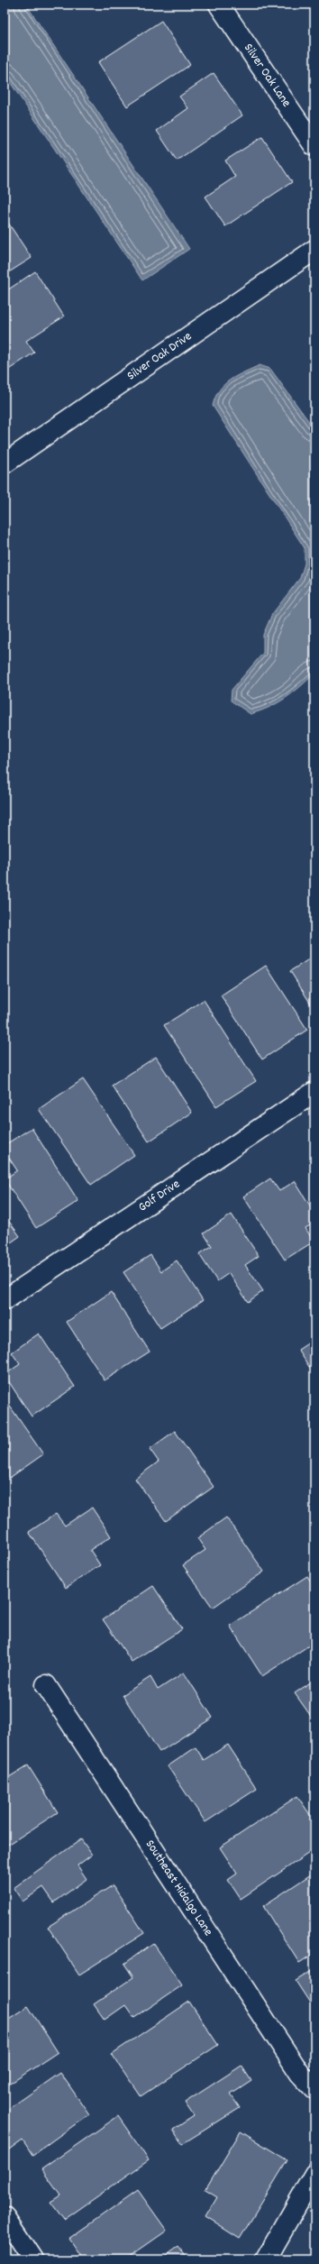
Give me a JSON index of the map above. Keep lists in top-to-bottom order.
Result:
{
  "streets": {
    "street": [
      "Silver Oak Lane",
      "Silver Oak Drive",
      "Golf Drive",
      "Southeast Hidalgo Lane"
    ]
  }
}
